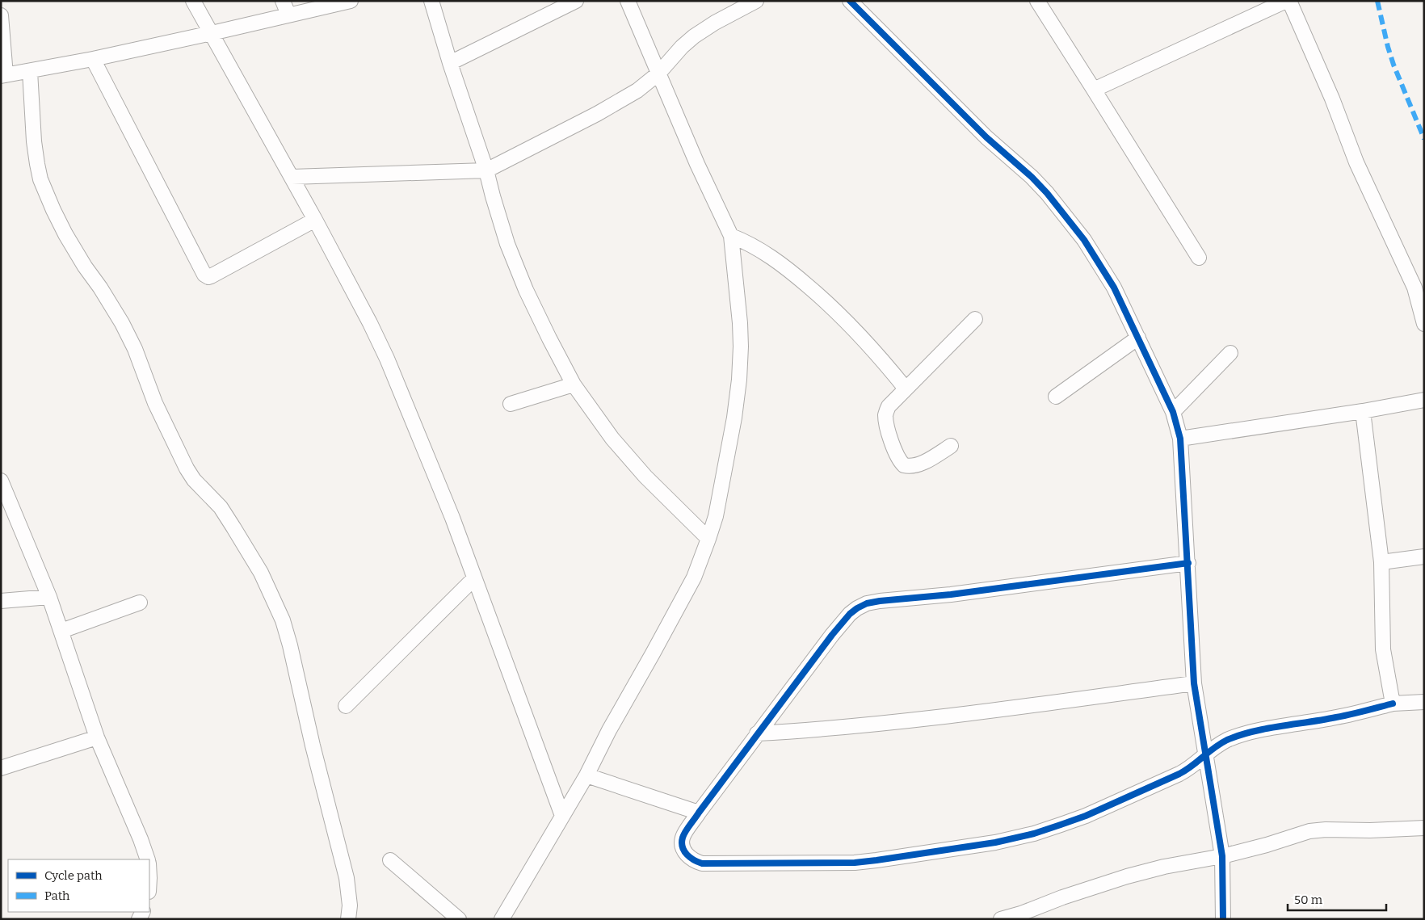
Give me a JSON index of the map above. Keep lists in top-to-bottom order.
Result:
{
  "legend": ["Cycle path", "Path"],
  "scale_bar": "50 m"
}
